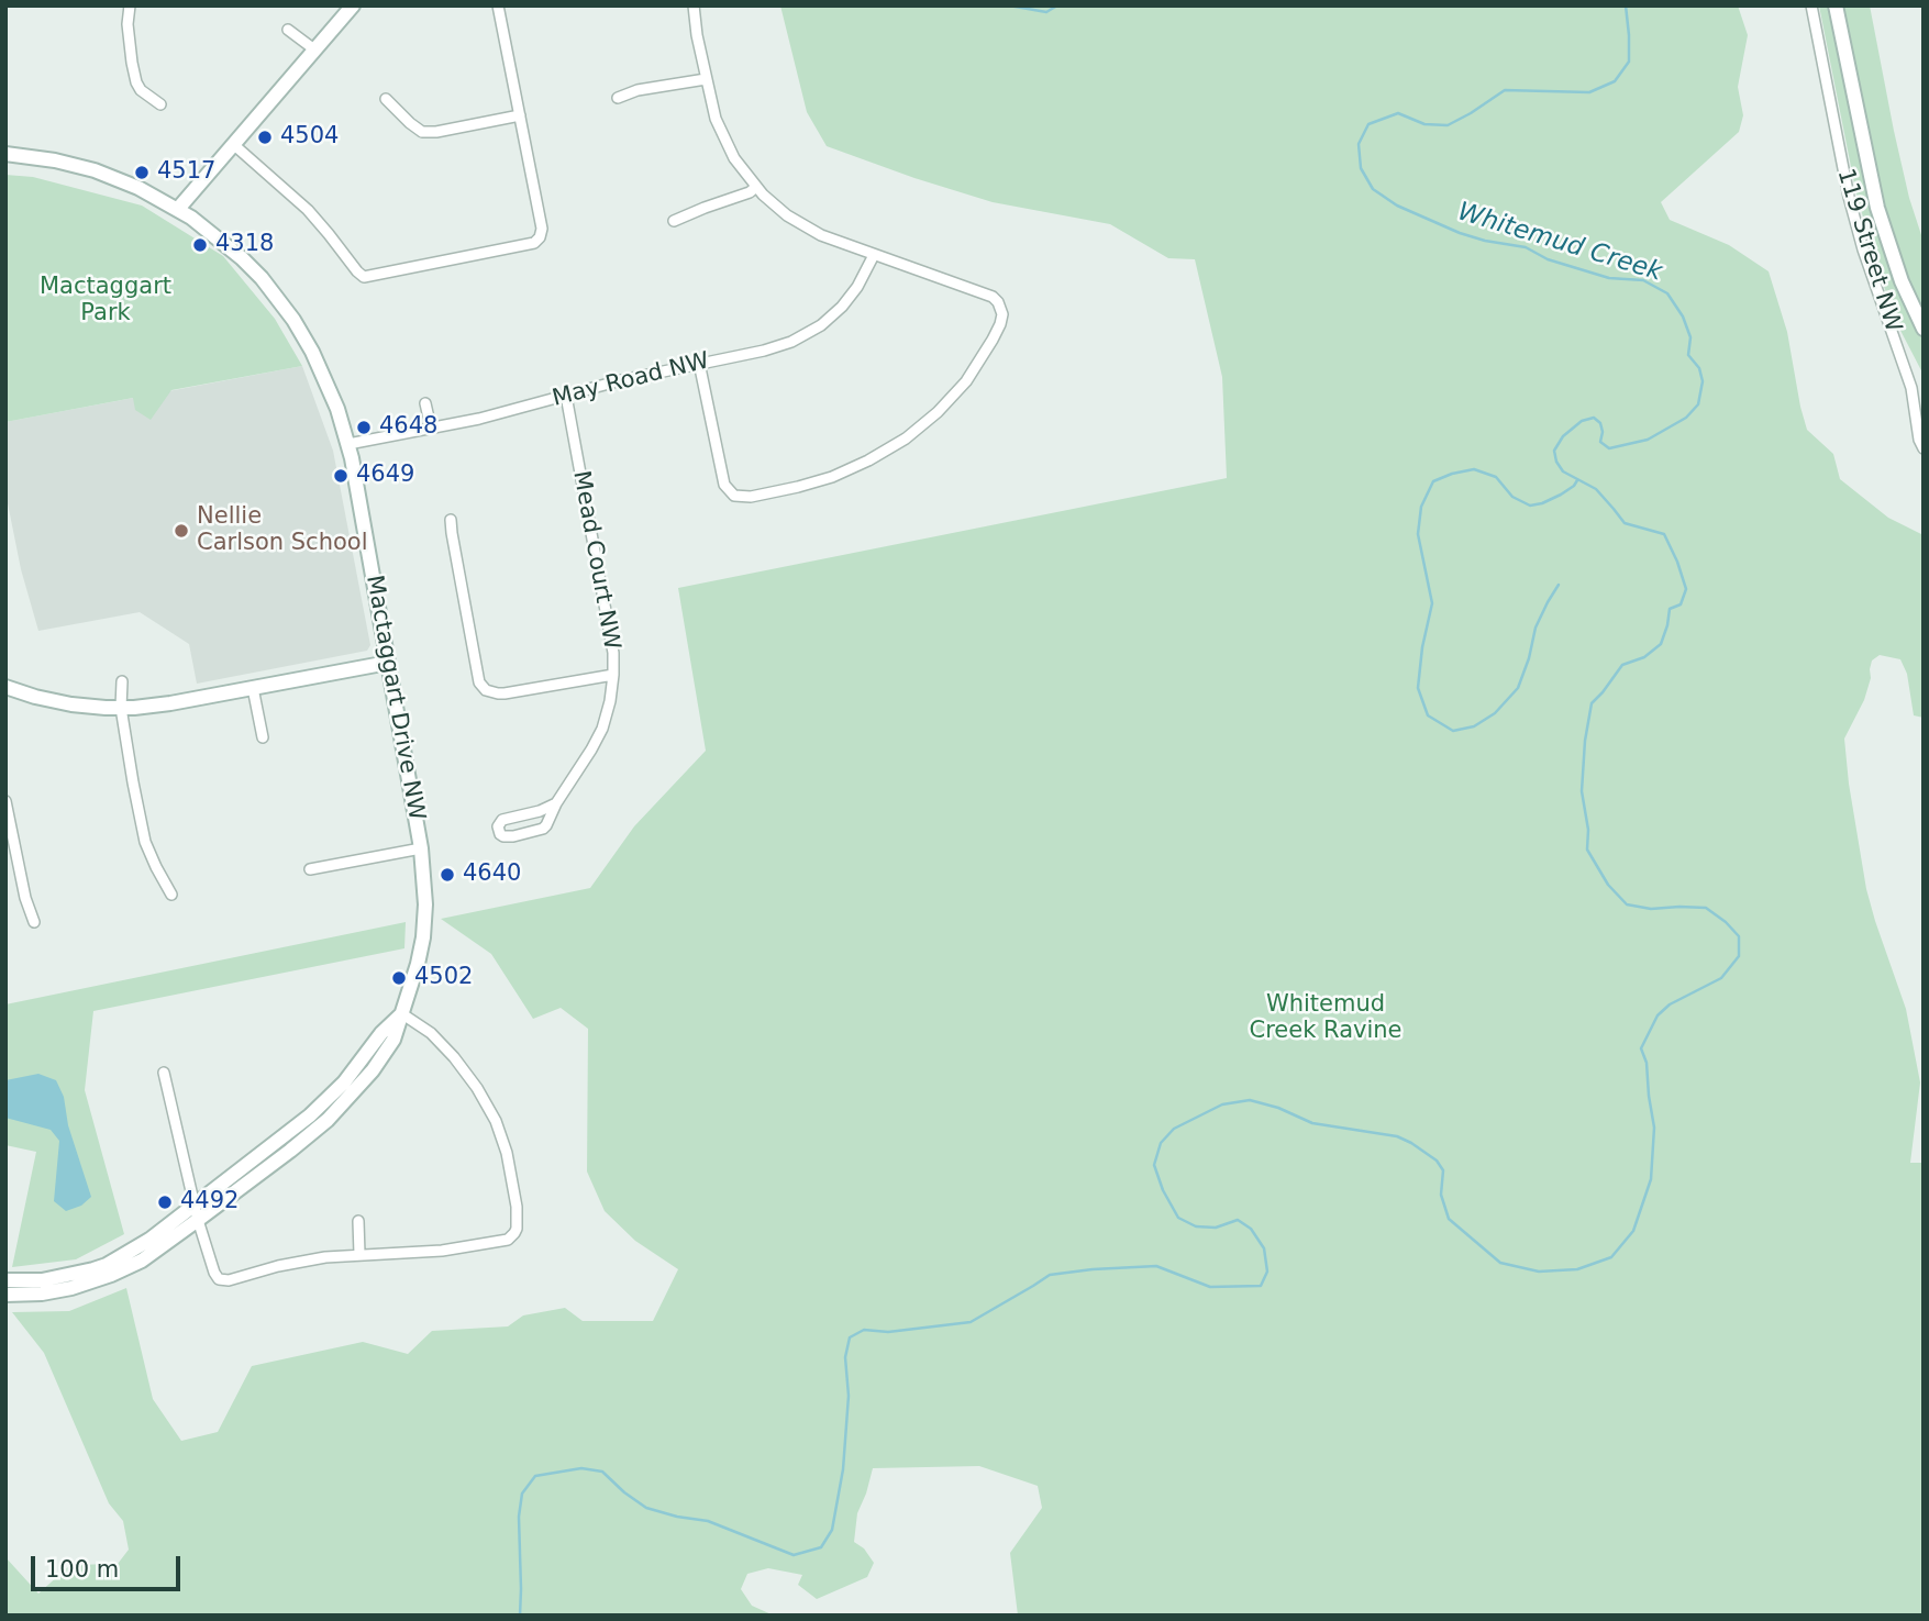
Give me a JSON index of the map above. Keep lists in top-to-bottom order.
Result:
{
  "streets": {
    "street": [
      "119 Street NW",
      "May Road NW",
      "Mead Court NW",
      "Mactaggart Drive NW"
    ]
  },
  "crossings": [
    ["May Road NW", "Mead Court NW"],
    ["May Road NW", "Mactaggart Drive NW"]
  ],
  "water": ["Whitemud Creek"],
  "parks": ["Mactaggart Park", "Whitemud Creek Ravine"],
  "places": [
    "4504",
    "4517",
    "4318",
    "4648",
    "4649",
    "Nellie Carlson School",
    "4640",
    "4502",
    "4492"
  ],
  "scale_bar": "100 m"
}
